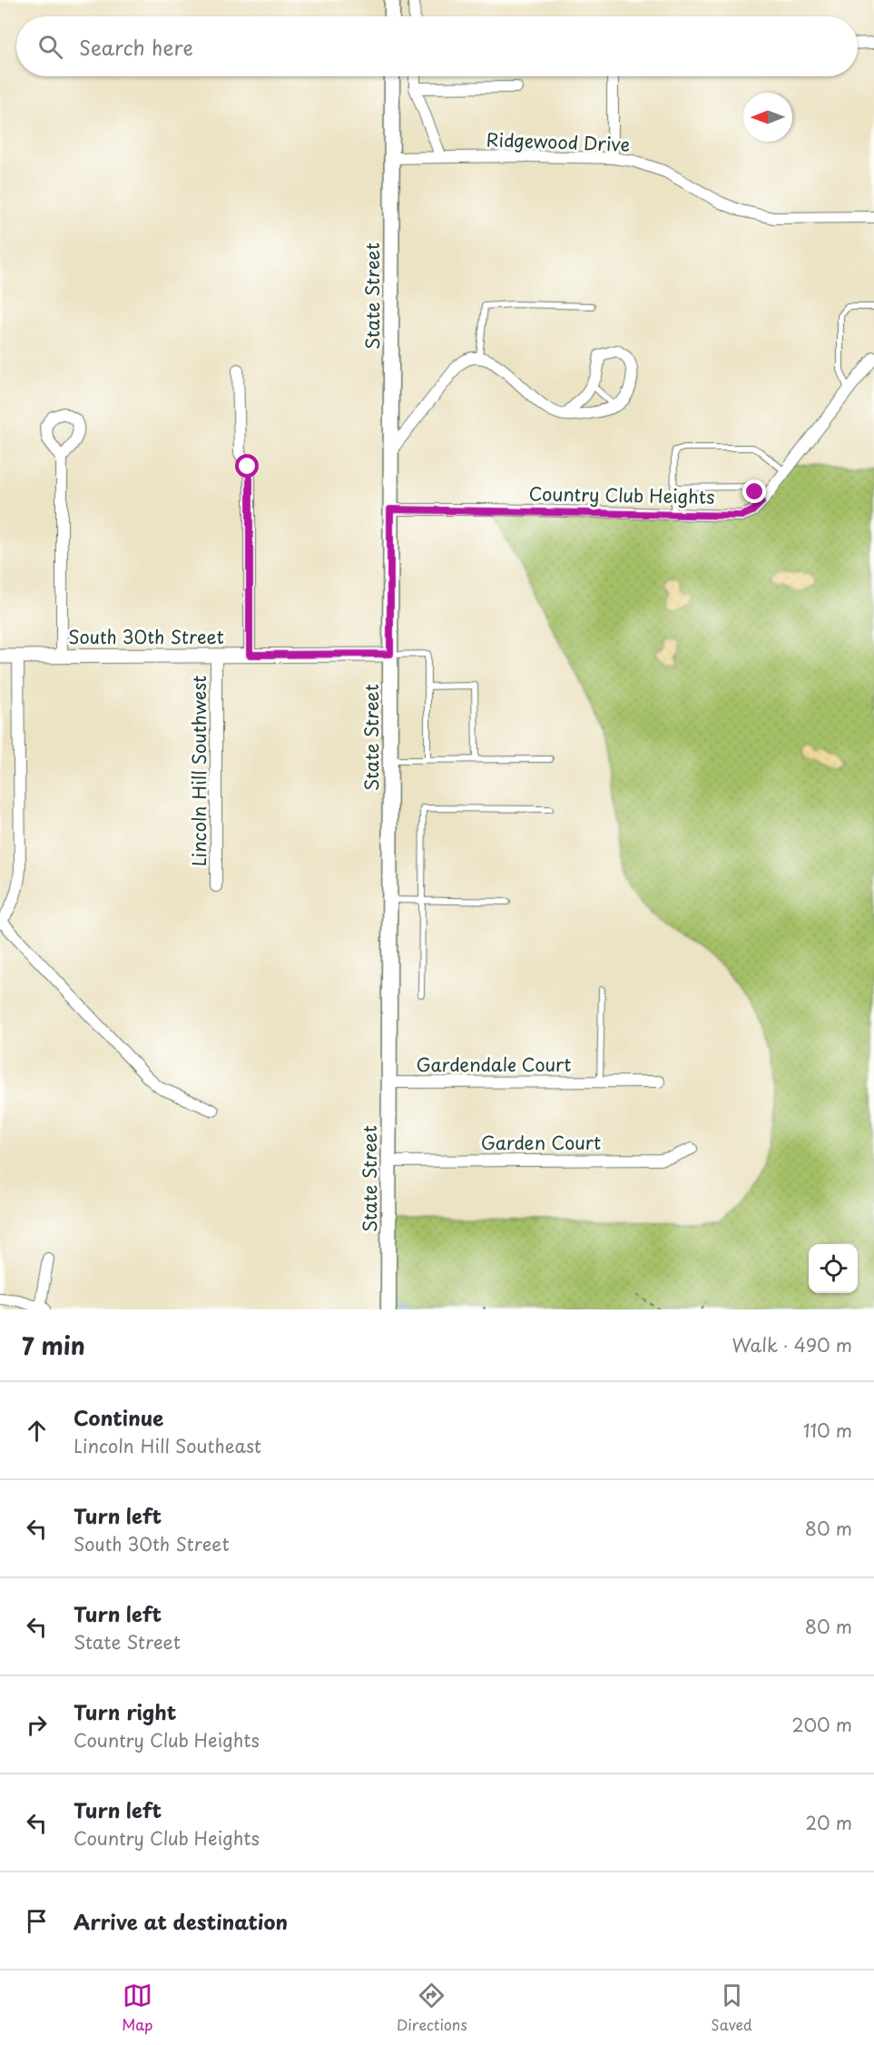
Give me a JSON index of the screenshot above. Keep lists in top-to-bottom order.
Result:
{
  "streets": {
    "main road": ["State Street"],
    "street": [
      "Ridgewood Drive",
      "Country Club Heights",
      "South 30th Street",
      "Lincoln Hill Southwest",
      "Gardendale Court",
      "Garden Court"
    ]
  },
  "crossings": [
    ["Ridgewood Drive", "State Street"],
    ["State Street", "Country Club Heights"],
    ["State Street", "South 30th Street"],
    ["State Street", "Gardendale Court"],
    ["State Street", "Garden Court"],
    ["South 30th Street", "Lincoln Hill Southwest"]
  ],
  "north": "left",
  "page": {
    "search": "Search here",
    "heading": ["7 min", "Walk · 490 m"],
    "list": [
      ["Continue", "Lincoln Hill Southeast", "110 m"],
      ["Turn left", "South 30th Street", "80 m"],
      ["Turn left", "State Street", "80 m"],
      ["Turn right", "Country Club Heights", "200 m"],
      ["Turn left", "Country Club Heights", "20 m"],
      "Arrive at destination"
    ],
    "nav": ["Map", "Directions", "Saved"]
  }
}
